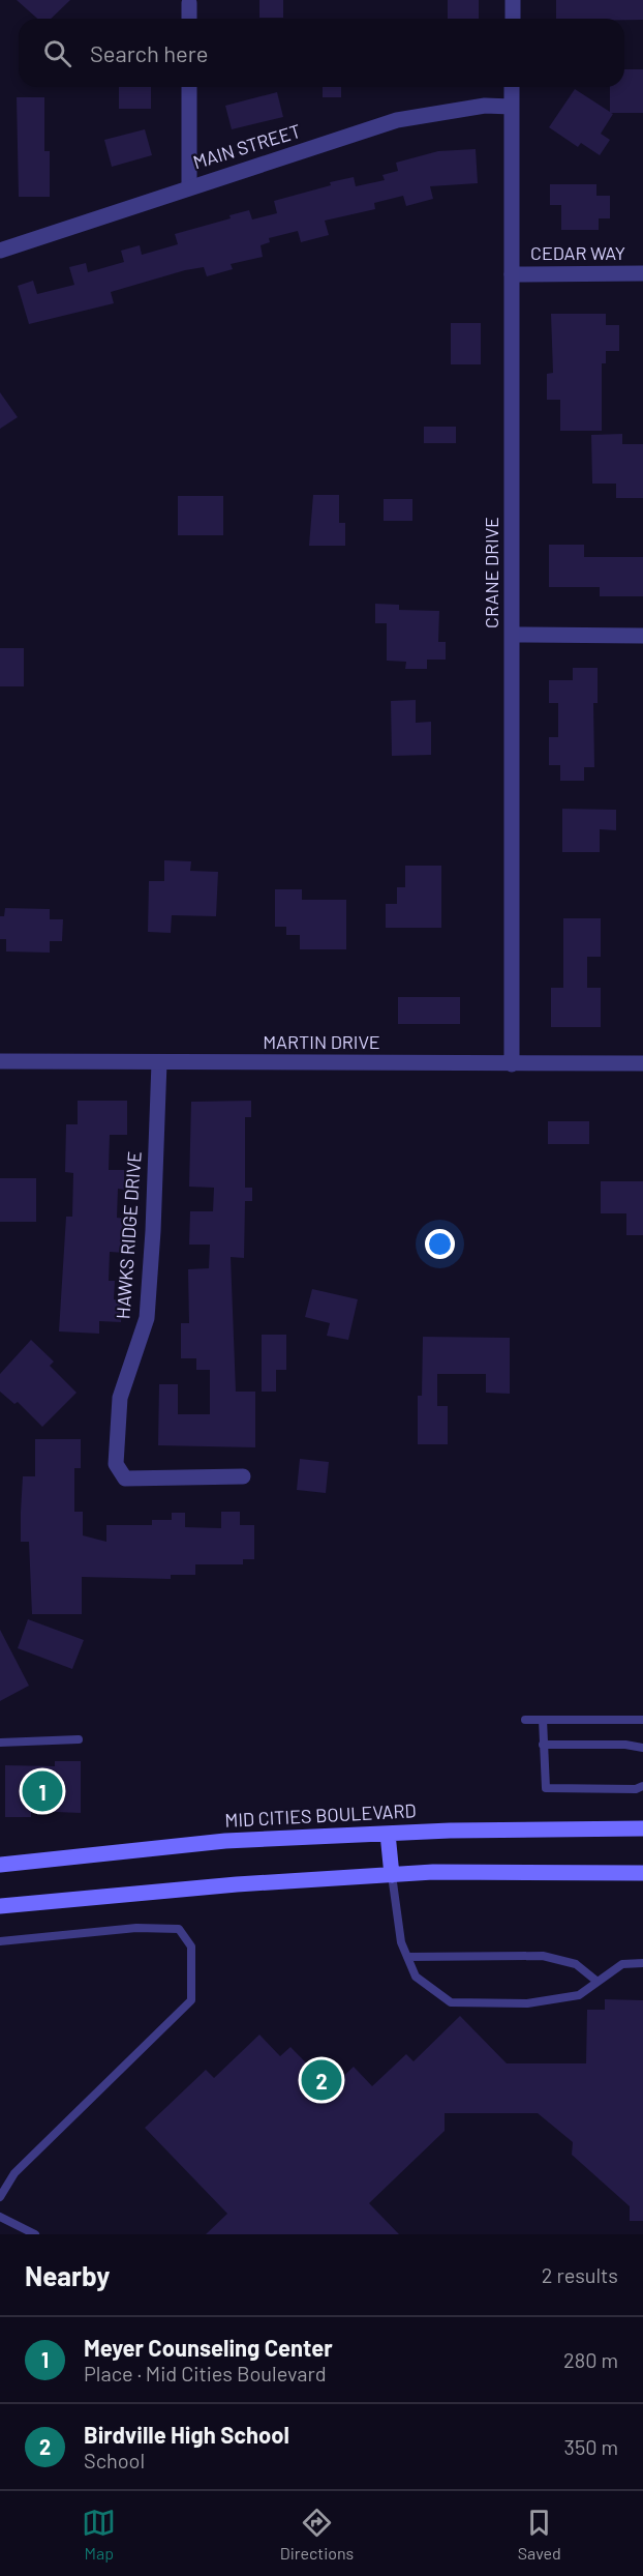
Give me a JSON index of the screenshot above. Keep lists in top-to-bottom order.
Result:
{
  "streets": {
    "main road": ["MID CITIES BOULEVARD"],
    "street": [
      "MAIN STREET",
      "CEDAR WAY",
      "CRANE DRIVE",
      "MARTIN DRIVE",
      "HAWKS RIDGE DRIVE"
    ]
  },
  "crossings": [
    ["MAIN STREET", "CRANE DRIVE"],
    ["CEDAR WAY", "CRANE DRIVE"],
    ["CRANE DRIVE", "MARTIN DRIVE"],
    ["MARTIN DRIVE", "HAWKS RIDGE DRIVE"]
  ],
  "page": {
    "search": "Search here",
    "pins": ["1", "2"],
    "heading": ["Nearby", "2 results"],
    "list": [
      {
        "mark": "1",
        "name": "Meyer Counseling Center",
        "note": "Place · Mid Cities Boulevard",
        "value": "280 m"
      },
      {
        "mark": "2",
        "name": "Birdville High School",
        "note": "School",
        "value": "350 m"
      }
    ],
    "nav": ["Map", "Directions", "Saved"]
  }
}
